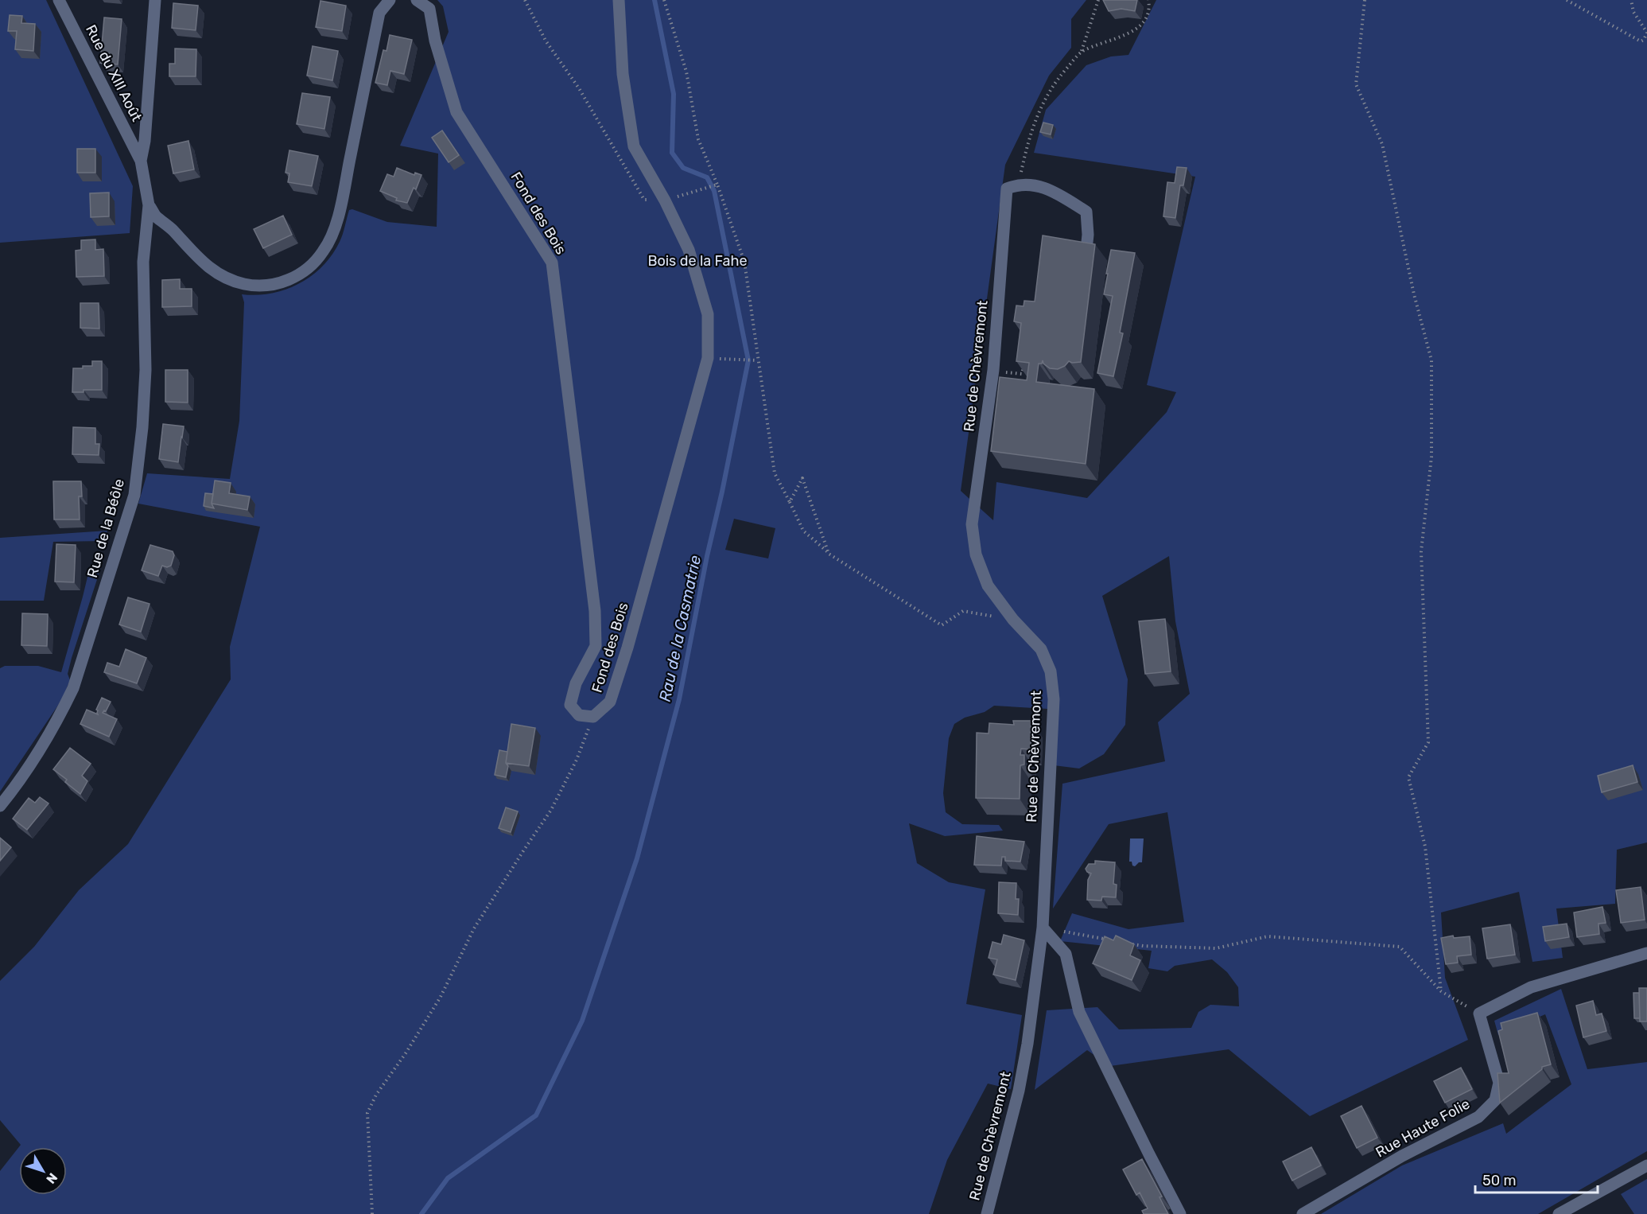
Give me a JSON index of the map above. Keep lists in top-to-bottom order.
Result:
{
  "streets": {
    "street": [
      "Rue du XIII Août",
      "Fond des Bois",
      "Rue de Chèvremont",
      "Rue de la Béôle",
      "Rue Haute Folie"
    ]
  },
  "crossings": [
    ["Rue du XIII Août", "Rue de la Béôle"]
  ],
  "water": ["Rau de la Casmatrie"],
  "parks": ["Bois de la Fahe"],
  "scale_bar": "50 m",
  "north": "bottom right"
}
